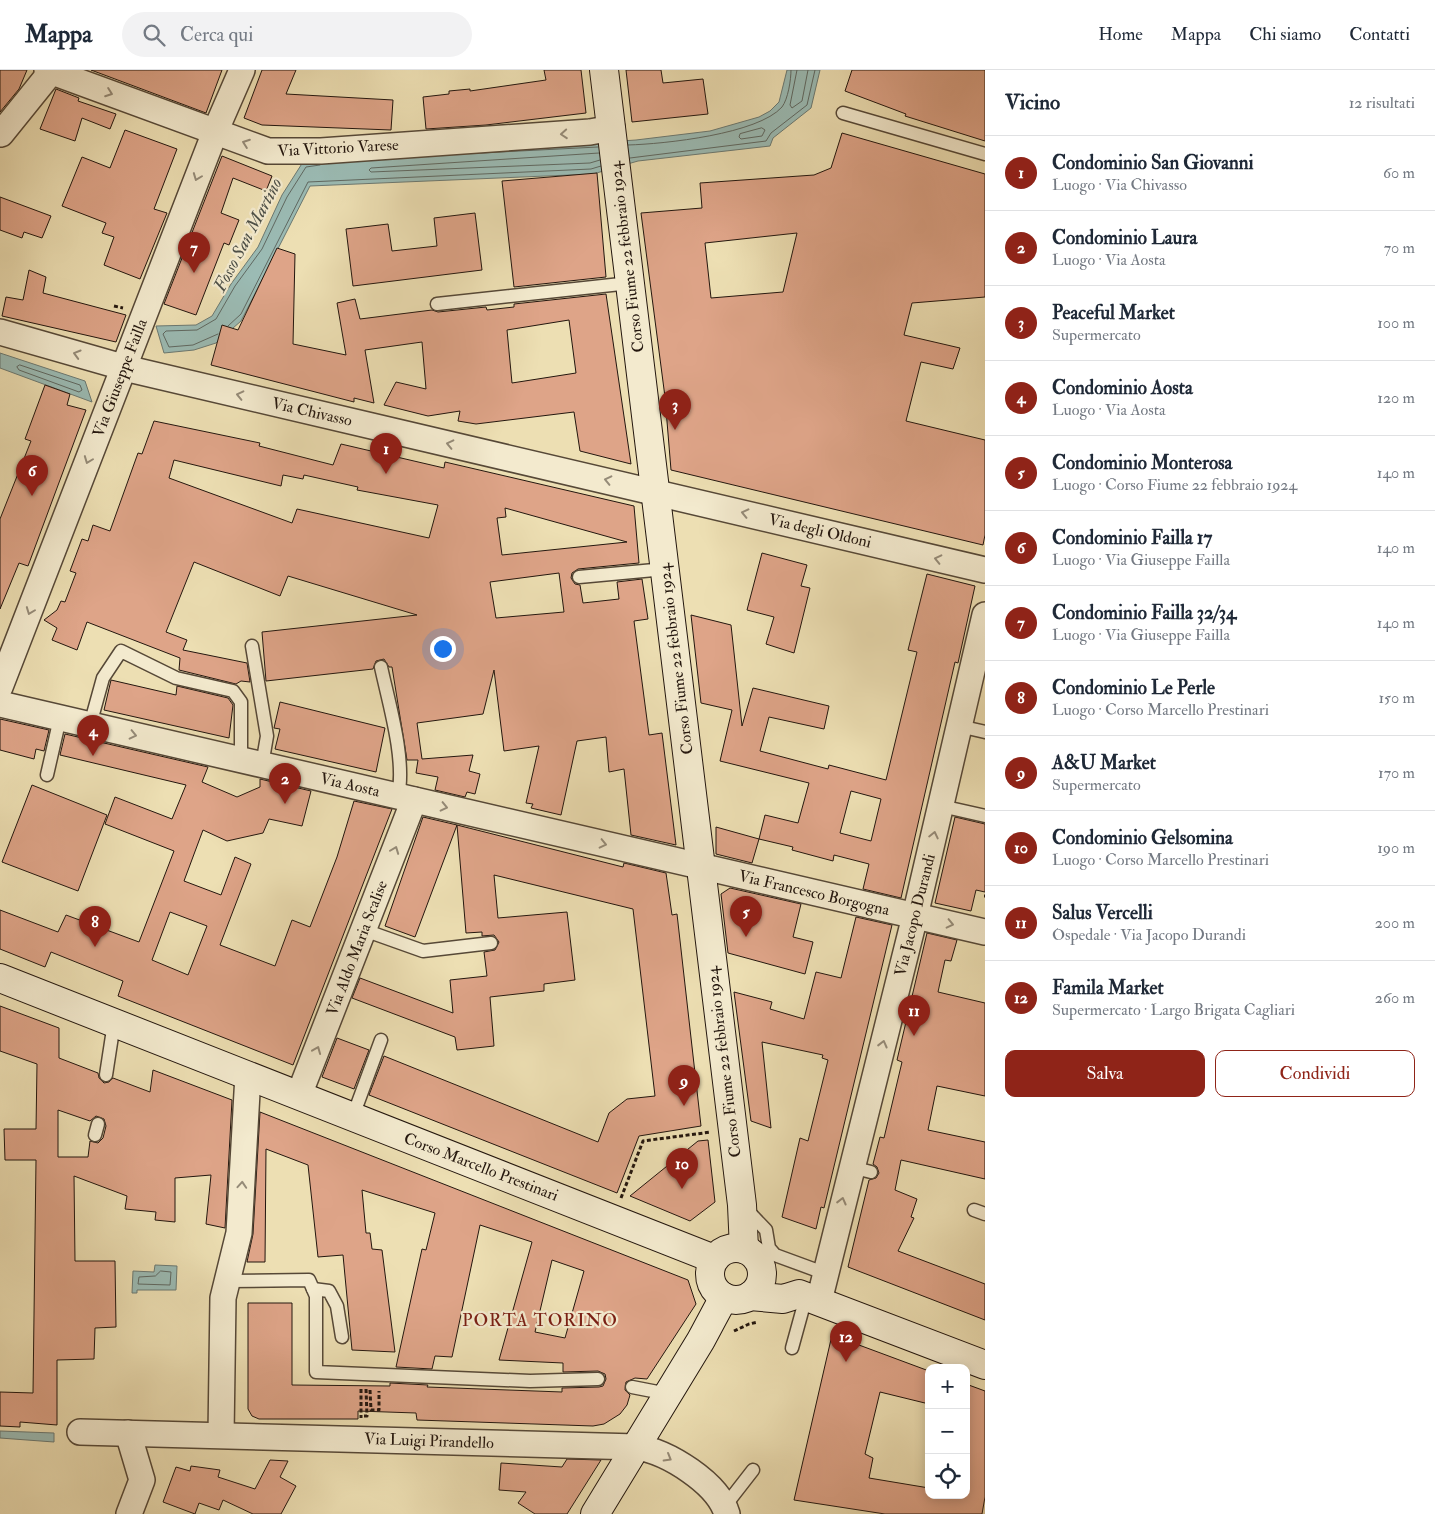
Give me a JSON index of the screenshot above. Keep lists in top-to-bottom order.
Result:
{
  "streets": {
    "main road": ["Corso Fiume 22 febbraio 1924", "Corso Marcello Prestinari"],
    "street": [
      "Via Vittorio Varese",
      "Via Giuseppe Failla",
      "Via Chivasso",
      "Via degli Oldoni",
      "Via Aosta",
      "Via Francesco Borgogna",
      "Via Jacopo Durandi",
      "Via Aldo Maria Scalise",
      "Via Luigi Pirandello"
    ]
  },
  "crossings": [
    ["Via Vittorio Varese", "Corso Fiume 22 febbraio 1924"],
    ["Via Vittorio Varese", "Via Giuseppe Failla"],
    ["Corso Fiume 22 febbraio 1924", "Via Chivasso"],
    ["Corso Fiume 22 febbraio 1924", "Via degli Oldoni"],
    ["Corso Fiume 22 febbraio 1924", "Via Aosta"],
    ["Corso Fiume 22 febbraio 1924", "Via Francesco Borgogna"],
    ["Corso Fiume 22 febbraio 1924", "Corso Marcello Prestinari"],
    ["Via Giuseppe Failla", "Via Chivasso"],
    ["Via Chivasso", "Via degli Oldoni"],
    ["Via Aosta", "Via Francesco Borgogna"],
    ["Via Aosta", "Via Aldo Maria Scalise"],
    ["Via Francesco Borgogna", "Via Jacopo Durandi"],
    ["Via Aldo Maria Scalise", "Corso Marcello Prestinari"]
  ],
  "one_way": [
    "Via Giuseppe Failla",
    "Via Chivasso",
    "Via degli Oldoni",
    "Via Aosta",
    "Via Jacopo Durandi",
    "Via Aldo Maria Scalise"
  ],
  "districts": ["PORTA TORINO"],
  "water": ["Fosso San Martino"],
  "page": {
    "header": "Mappa",
    "search": "Cerca qui",
    "nav": [
      "Home",
      "Mappa",
      "Chi siamo",
      "Contatti"
    ],
    "heading": ["Vicino", "12 risultati"],
    "list": [
      {
        "mark": "1",
        "name": "Condominio San Giovanni",
        "note": "Luogo · Via Chivasso",
        "value": "60 m"
      },
      {
        "mark": "2",
        "name": "Condominio Laura",
        "note": "Luogo · Via Aosta",
        "value": "70 m"
      },
      {
        "mark": "3",
        "name": "Peaceful Market",
        "note": "Supermercato",
        "value": "100 m"
      },
      {
        "mark": "4",
        "name": "Condominio Aosta",
        "note": "Luogo · Via Aosta",
        "value": "120 m"
      },
      {
        "mark": "5",
        "name": "Condominio Monterosa",
        "note": "Luogo · Corso Fiume 22 febbraio 1924",
        "value": "140 m"
      },
      {
        "mark": "6",
        "name": "Condominio Failla 17",
        "note": "Luogo · Via Giuseppe Failla",
        "value": "140 m"
      },
      {
        "mark": "7",
        "name": "Condominio Failla 32/34",
        "note": "Luogo · Via Giuseppe Failla",
        "value": "140 m"
      },
      {
        "mark": "8",
        "name": "Condominio Le Perle",
        "note": "Luogo · Corso Marcello Prestinari",
        "value": "150 m"
      },
      {
        "mark": "9",
        "name": "A&U Market",
        "note": "Supermercato",
        "value": "170 m"
      },
      {
        "mark": "10",
        "name": "Condominio Gelsomina",
        "note": "Luogo · Corso Marcello Prestinari",
        "value": "190 m"
      },
      {
        "mark": "11",
        "name": "Salus Vercelli",
        "note": "Ospedale · Via Jacopo Durandi",
        "value": "200 m"
      },
      {
        "mark": "12",
        "name": "Famila Market",
        "note": "Supermercato · Largo Brigata Cagliari",
        "value": "260 m"
      }
    ],
    "pins": [
      "7",
      "3",
      "1",
      "6",
      "4",
      "2",
      "5",
      "8",
      "11",
      "9",
      "10",
      "12"
    ],
    "buttons": ["Salva", "Condividi"],
    "map_buttons": ["+", "−"]
  }
}
